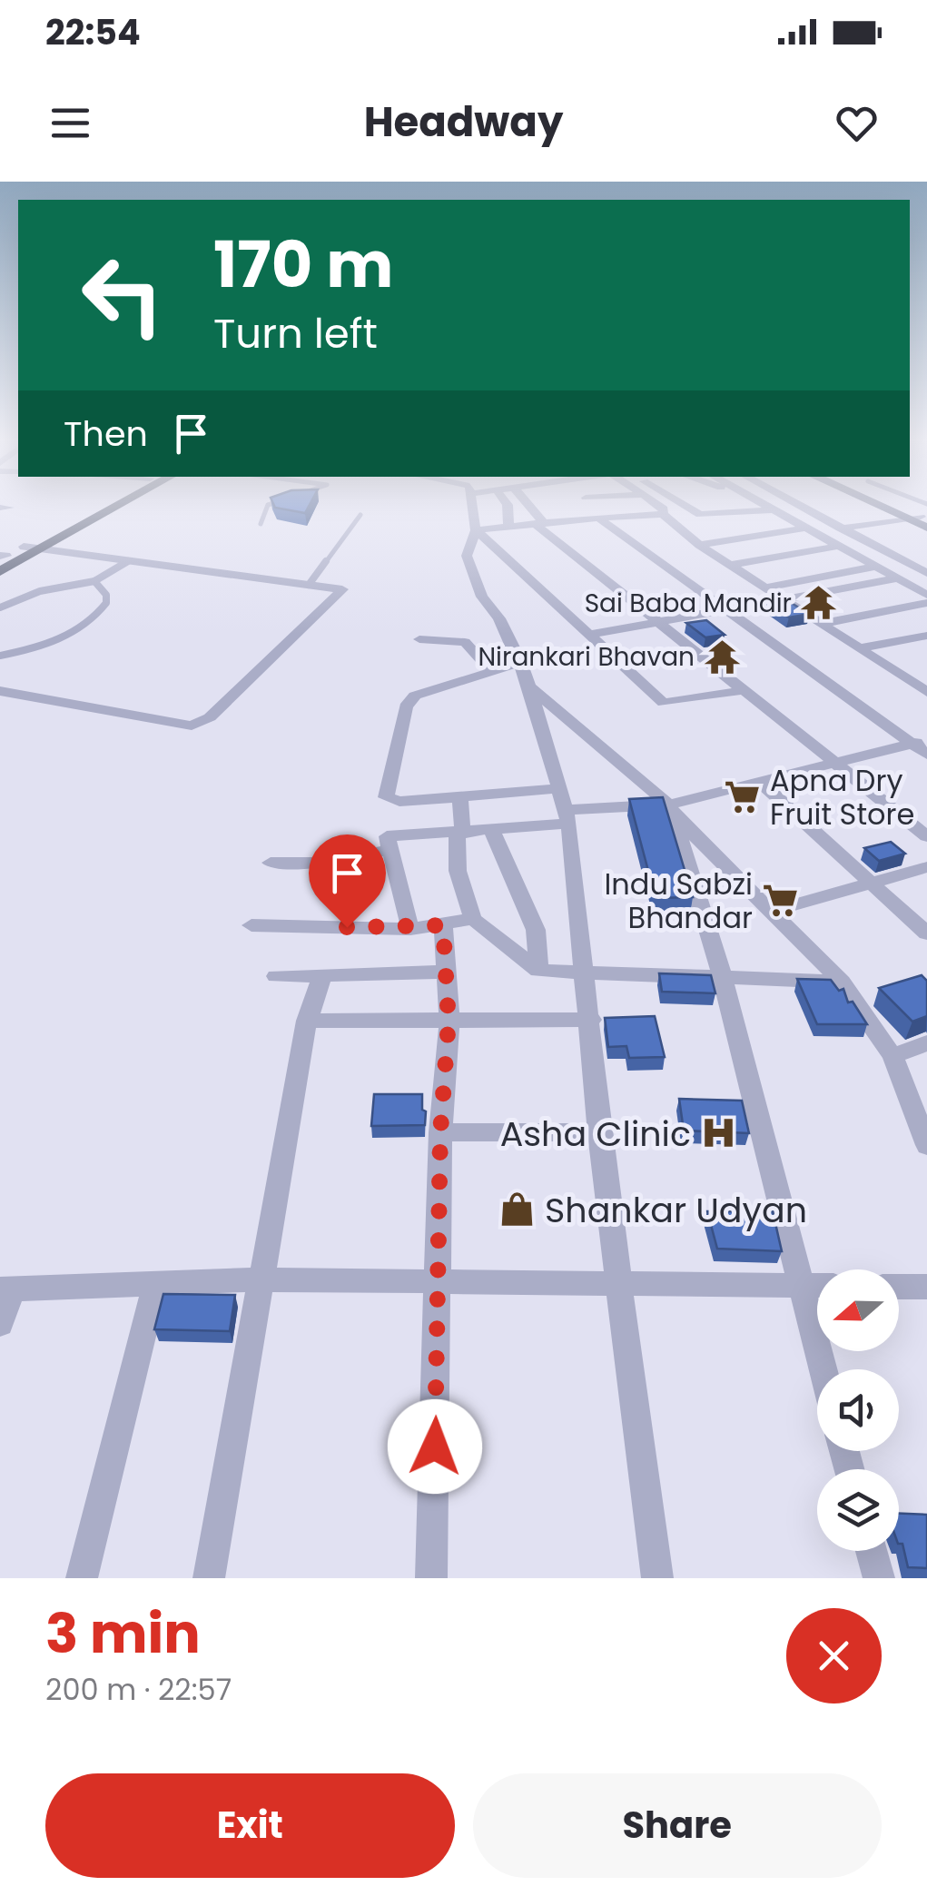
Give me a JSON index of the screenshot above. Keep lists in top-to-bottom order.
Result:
{
  "places": {
    "temple": ["Sai Baba Mandir", "Nirankari Bhavan"],
    "supermarket": ["Apna Dry Fruit Store", "Indu Sabzi Bhandar"],
    "hospital": ["Asha Clinic"],
    "shop": ["Shankar Udyan"]
  },
  "north": "left",
  "page": {
    "status": "22:54",
    "header": "Headway",
    "turn": ["170 m", "Turn left"],
    "then": "Then",
    "heading": ["3 min", "200 m · 22:57"],
    "buttons": ["Exit", "Share"]
  }
}
